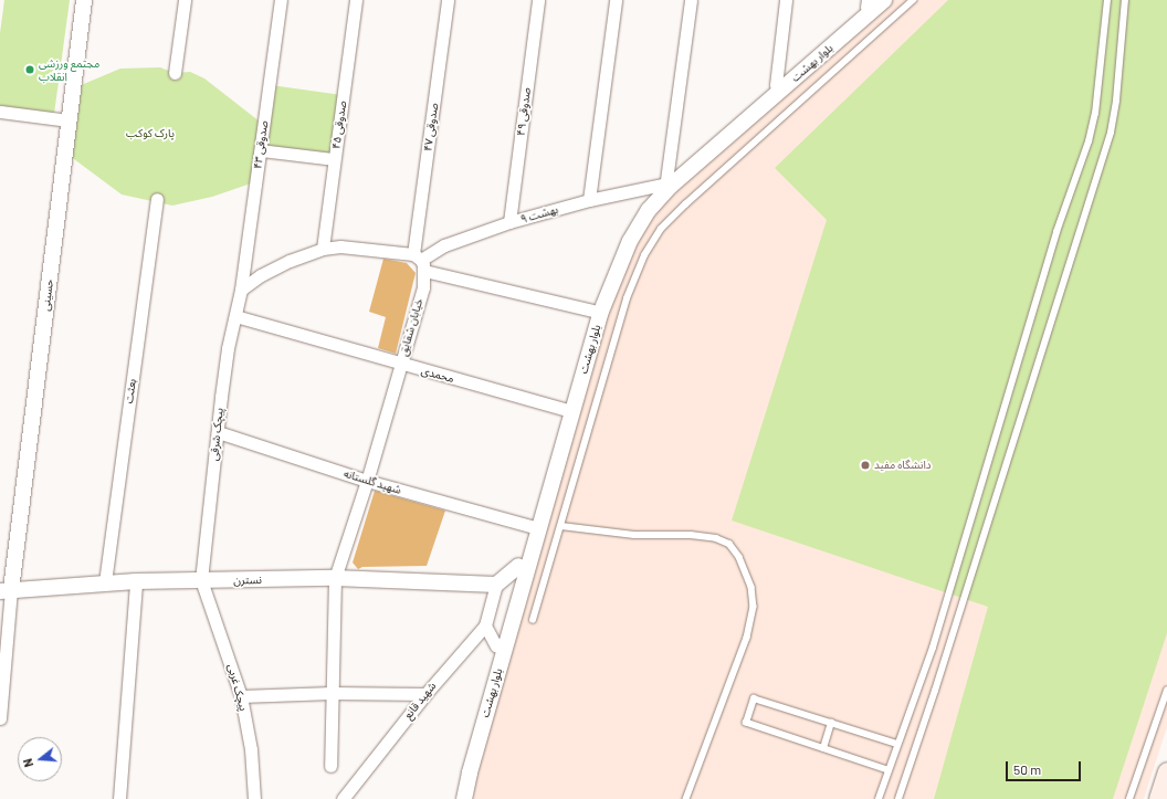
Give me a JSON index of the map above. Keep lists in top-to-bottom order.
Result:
{
  "streets": {
    "street": [
      "بلوار بهشت",
      "صدوقی ۴۹",
      "صدوقی ۴۵",
      "صدوقی ۴۷",
      "صدوقی ۴۳",
      "بهشت ۹",
      "حسینی",
      "خیابان شقایق",
      "محمدی",
      "بعثت",
      "پیچک شرقی",
      "شهید گلستانه",
      "نسترن",
      "پیچک غربی",
      "شهید قانع"
    ]
  },
  "crossings": [
    ["بلوار بهشت", "بهشت ۹"],
    ["بلوار بهشت", "محمدی"],
    ["بلوار بهشت", "شهید گلستانه"],
    ["صدوقی ۴۹", "بهشت ۹"],
    ["صدوقی ۴۷", "بهشت ۹"],
    ["صدوقی ۴۷", "خیابان شقایق"],
    ["صدوقی ۴۳", "پیچک شرقی"],
    ["بهشت ۹", "خیابان شقایق"],
    ["حسینی", "نسترن"],
    ["خیابان شقایق", "محمدی"],
    ["خیابان شقایق", "شهید گلستانه"],
    ["خیابان شقایق", "نسترن"],
    ["محمدی", "پیچک شرقی"],
    ["بعثت", "نسترن"],
    ["پیچک شرقی", "شهید گلستانه"],
    ["پیچک شرقی", "نسترن"],
    ["پیچک شرقی", "پیچک غربی"],
    ["نسترن", "پیچک غربی"]
  ],
  "parks": ["پارک کوکب"],
  "places": ["مجتمع ورزشی انقلاب", "دانشگاه مفید"],
  "scale_bar": "50 m",
  "north": "left"
}
